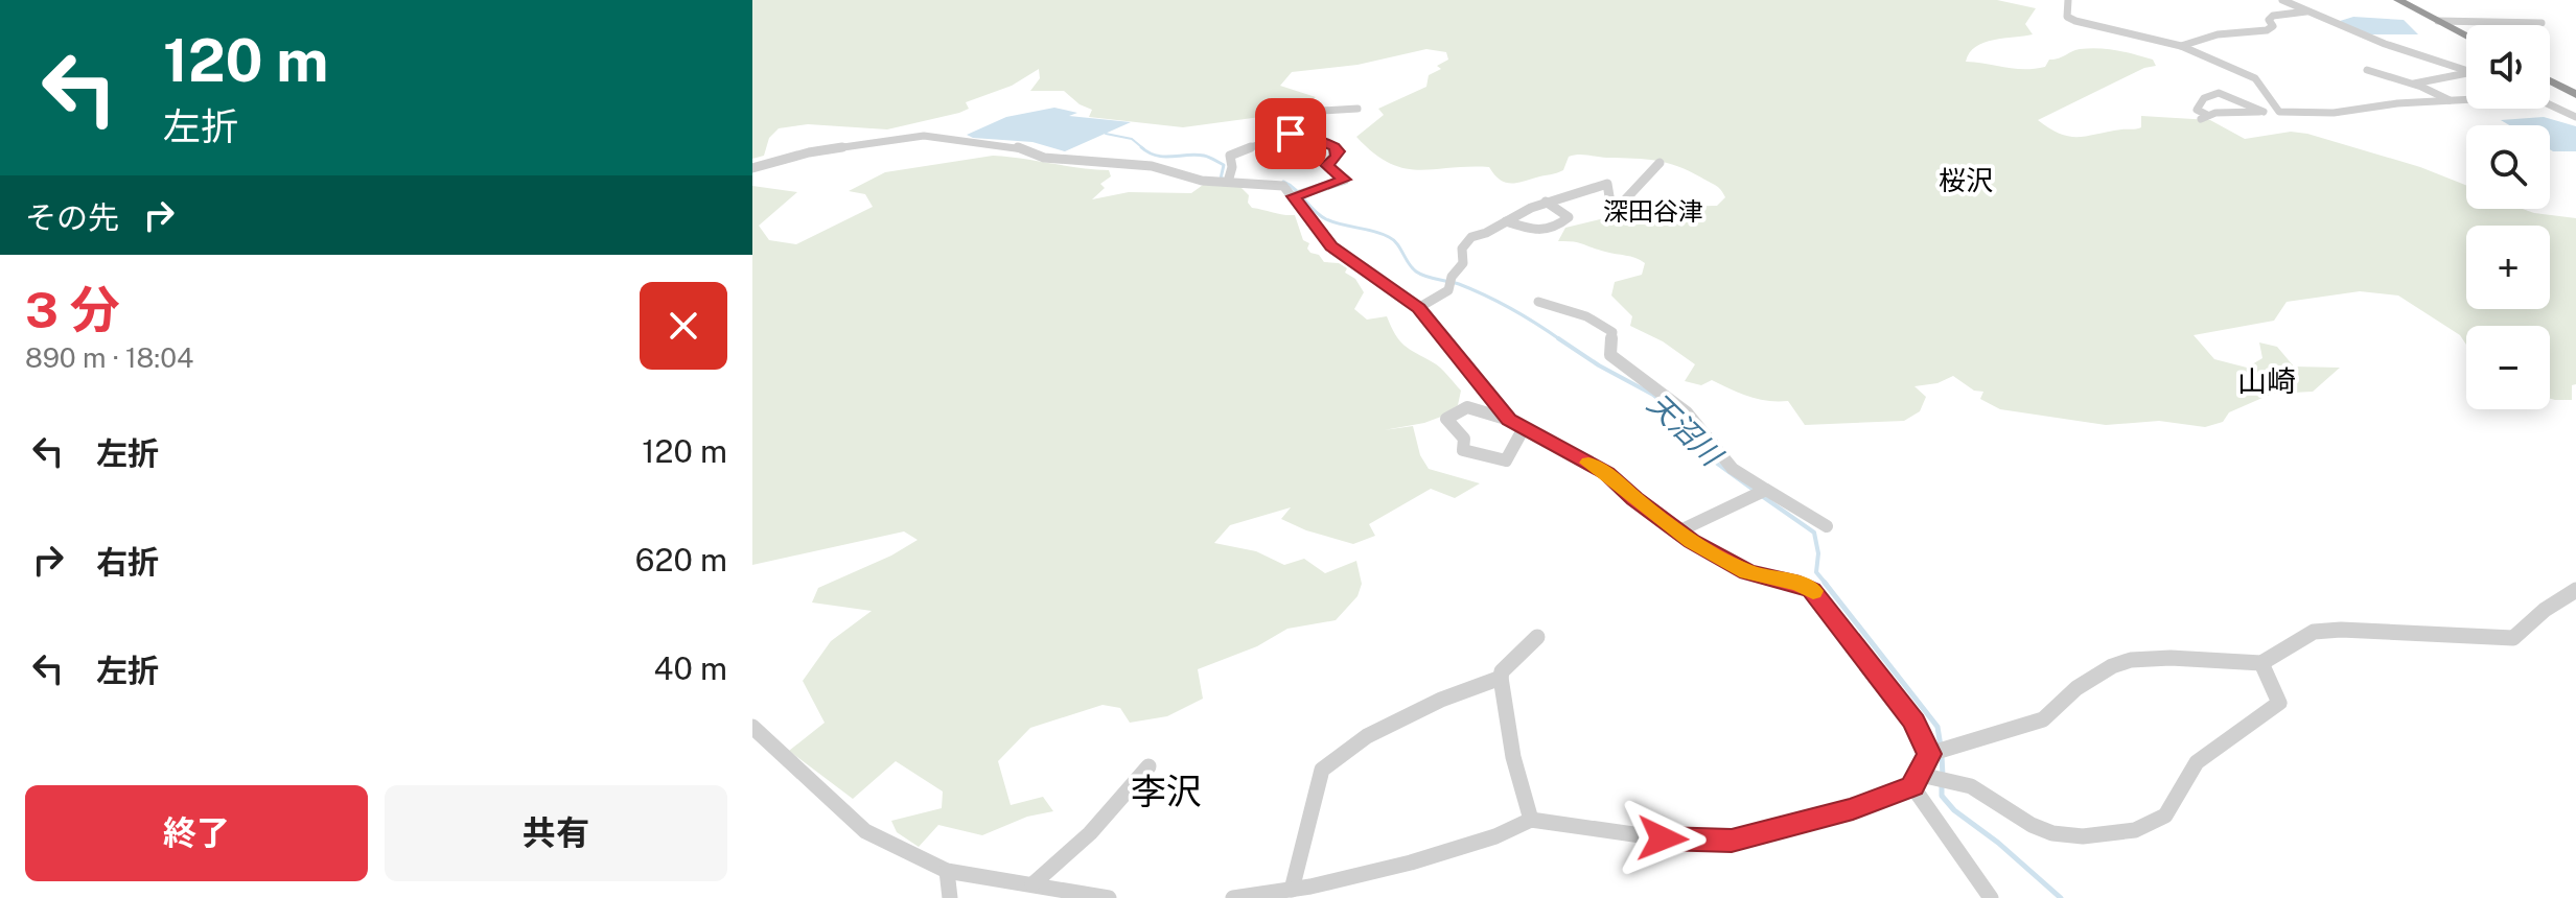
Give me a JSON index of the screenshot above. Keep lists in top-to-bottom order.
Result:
{
  "districts": [
    "桜沢",
    "深田谷津",
    "山崎",
    "李沢"
  ],
  "water": ["天沼川"],
  "page": {
    "turn": ["120 m", "左折"],
    "map_buttons": ["+", "−"],
    "then": "その先",
    "heading": ["3 分", "890 m · 18:04"],
    "list": [
      {
        "name": "左折",
        "value": "120 m"
      },
      {
        "name": "右折",
        "value": "620 m"
      },
      {
        "name": "左折",
        "value": "40 m"
      }
    ],
    "buttons": ["終了", "共有"]
  }
}
